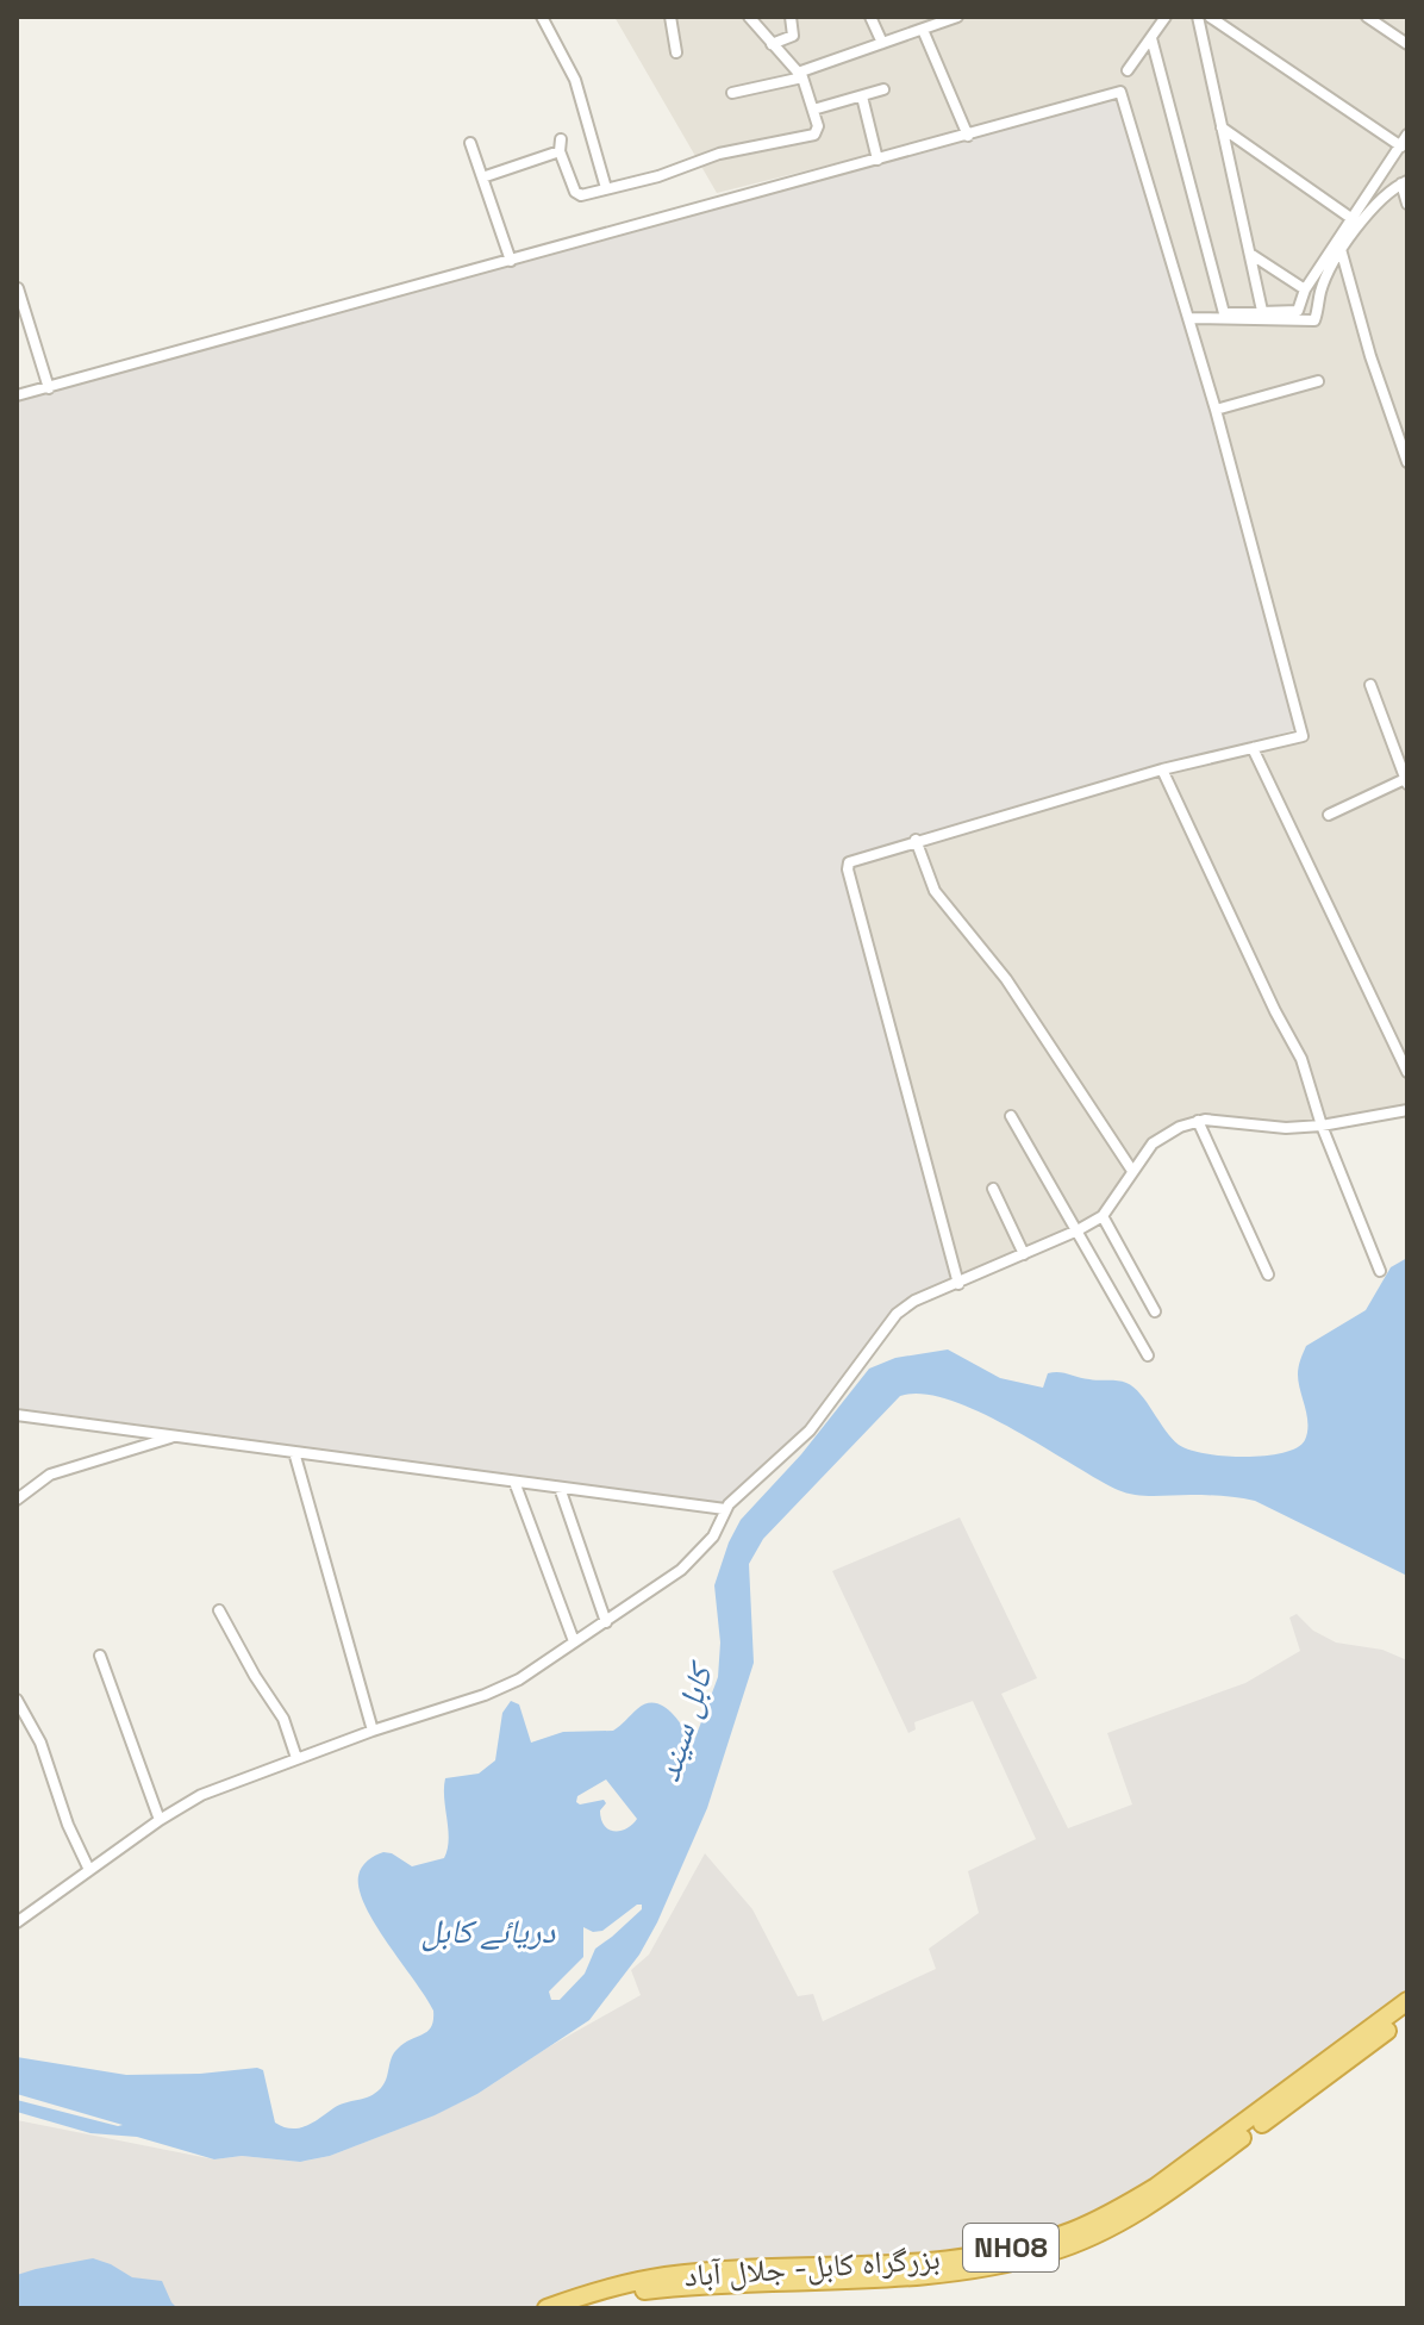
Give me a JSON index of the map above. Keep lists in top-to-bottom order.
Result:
{
  "streets": {
    "highway": ["NH08", "بزرگراه کابل- جلال آباد"]
  },
  "water": ["کابل سيند", "دریائے کابل"]
}
